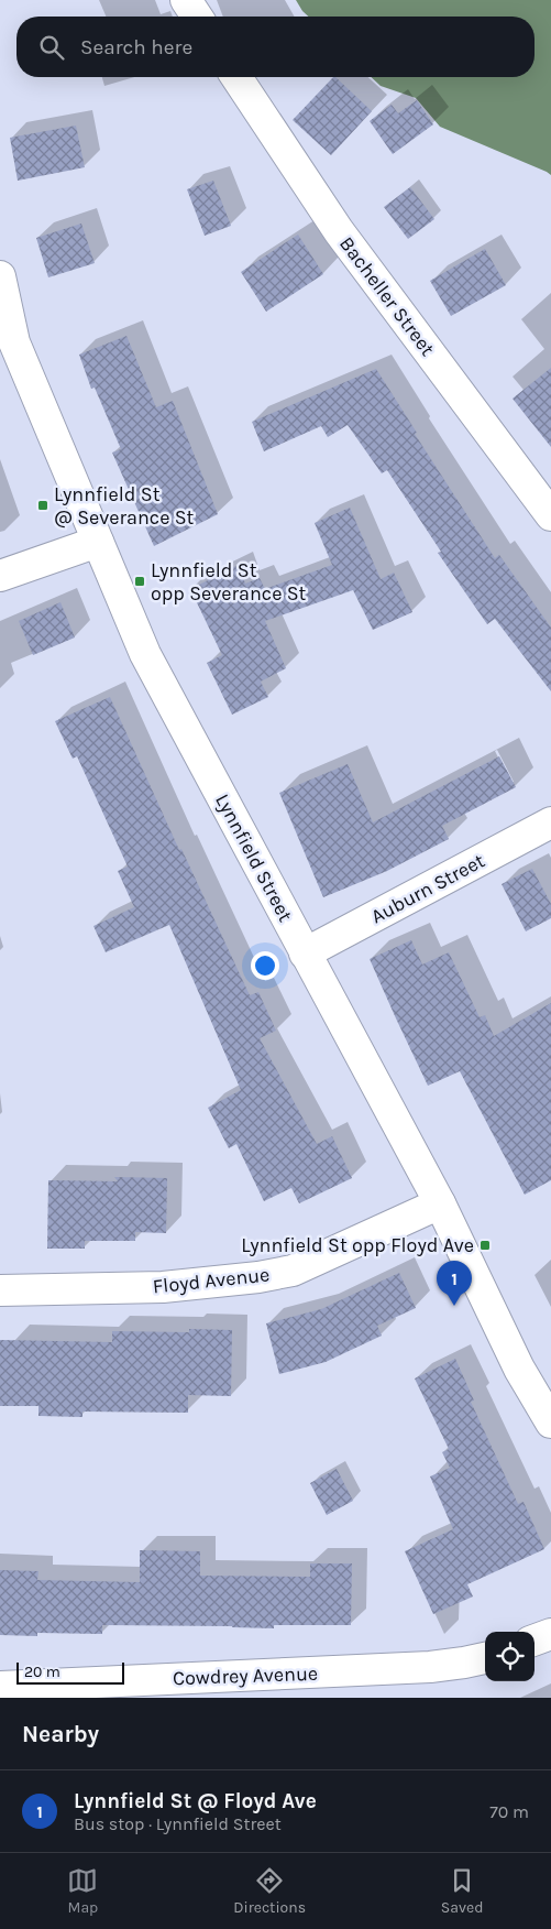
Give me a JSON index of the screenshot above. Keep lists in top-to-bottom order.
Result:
{
  "streets": {
    "street": [
      "Bacheller Street",
      "Lynnfield Street",
      "Auburn Street",
      "Floyd Avenue",
      "Cowdrey Avenue"
    ]
  },
  "crossings": [
    ["Lynnfield Street", "Auburn Street"],
    ["Lynnfield Street", "Floyd Avenue"]
  ],
  "places": {
    "transit": ["Lynnfield St @ Severance St", "Lynnfield St opp Severance St", "Lynnfield St opp Floyd Ave"]
  },
  "scale_bar": "20 m",
  "page": {
    "search": "Search here",
    "pins": "1",
    "scale": "20 m",
    "heading": "Nearby",
    "list": [
      {
        "mark": "1",
        "name": "Lynnfield St @ Floyd Ave",
        "note": "Bus stop · Lynnfield Street",
        "value": "70 m"
      }
    ],
    "nav": ["Map", "Directions", "Saved"]
  }
}
